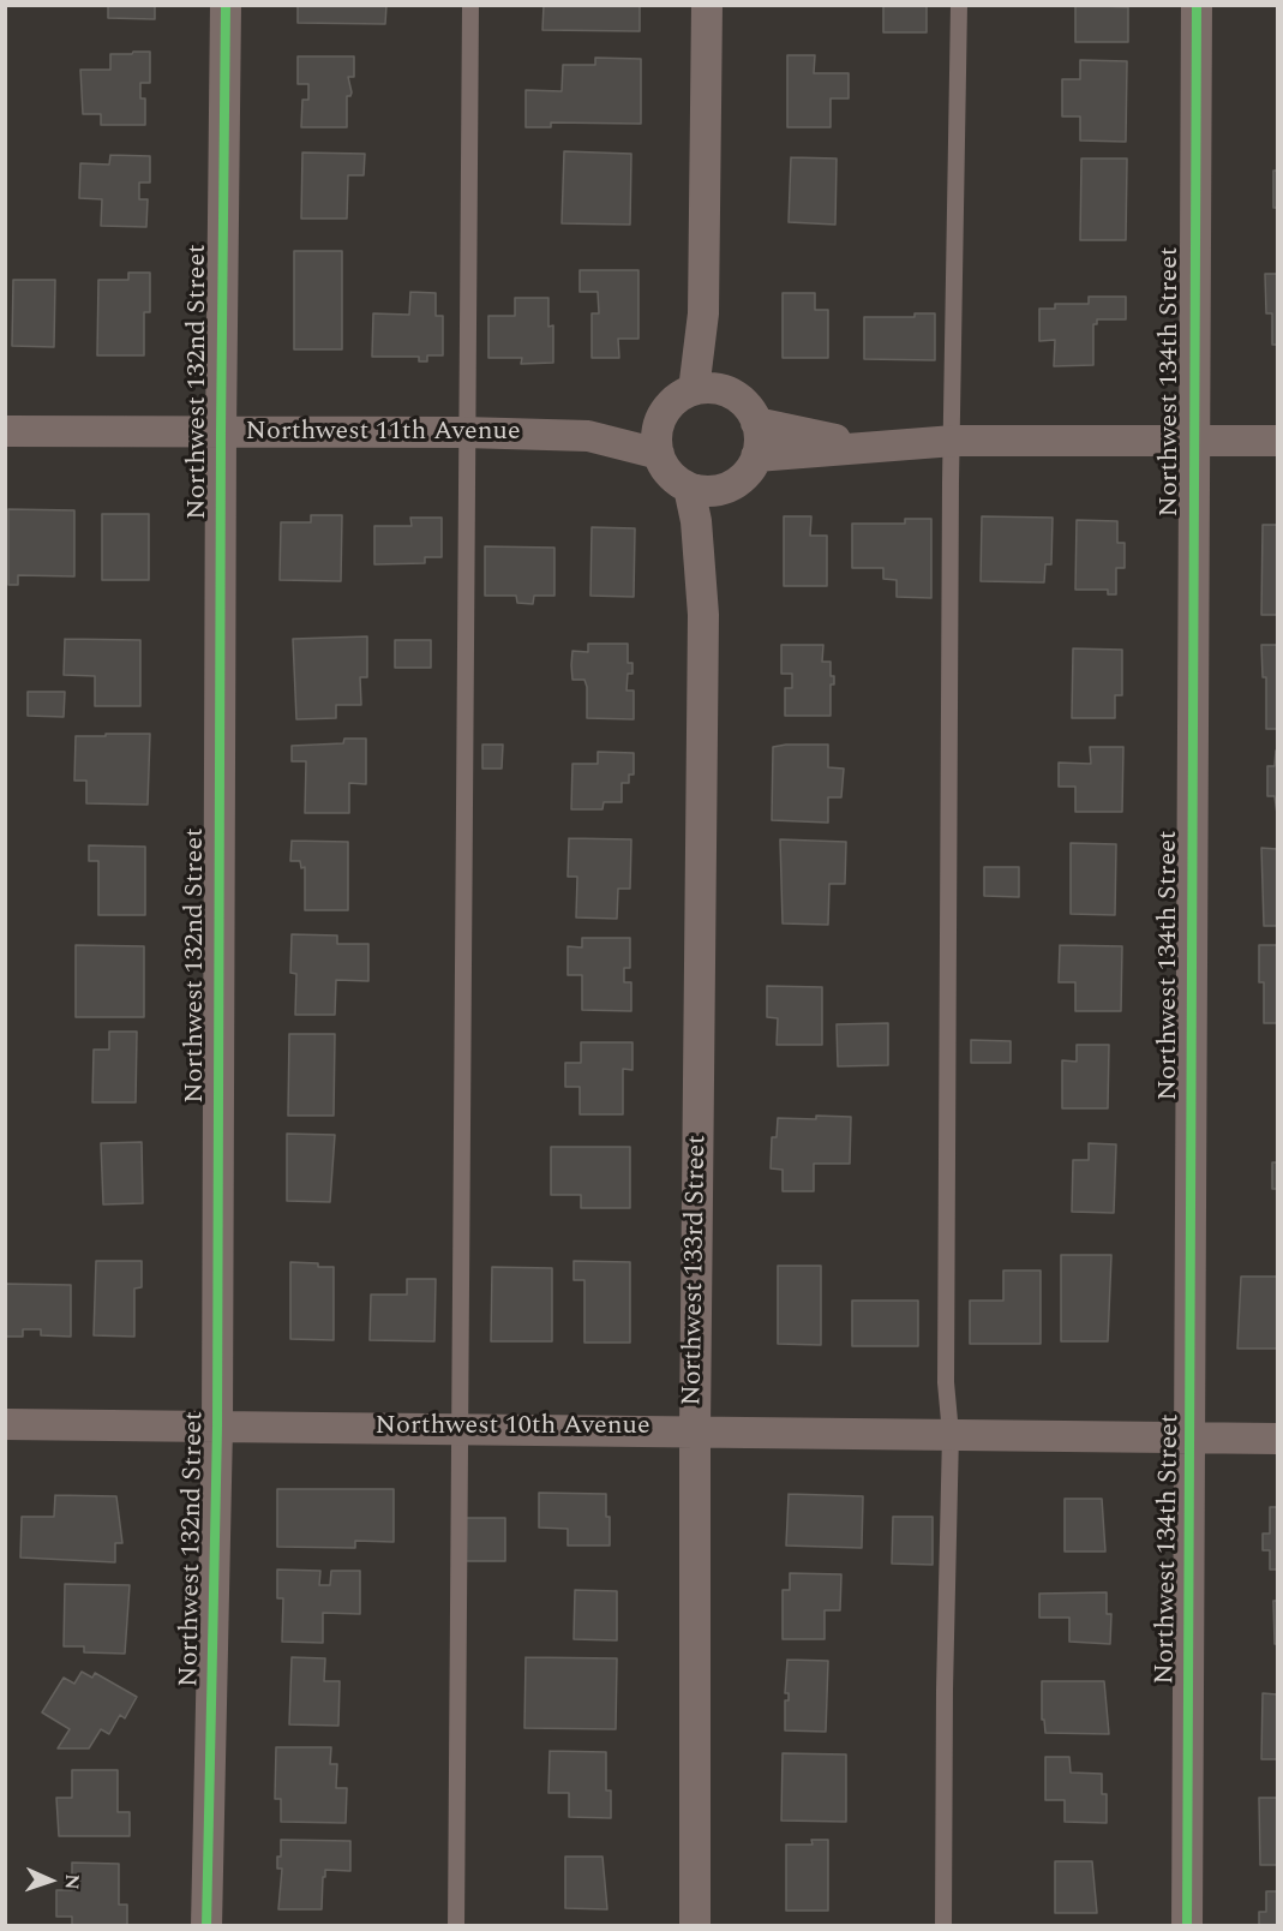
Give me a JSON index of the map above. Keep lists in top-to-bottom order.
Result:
{
  "streets": {
    "street": [
      "Northwest 132nd Street",
      "Northwest 134th Street",
      "Northwest 11th Avenue",
      "Northwest 133rd Street",
      "Northwest 10th Avenue"
    ]
  },
  "crossings": [
    ["Northwest 132nd Street", "Northwest 11th Avenue"],
    ["Northwest 132nd Street", "Northwest 10th Avenue"],
    ["Northwest 134th Street", "Northwest 10th Avenue"],
    ["Northwest 11th Avenue", "Northwest 133rd Street"],
    ["Northwest 133rd Street", "Northwest 10th Avenue"]
  ],
  "north": "right"
}
